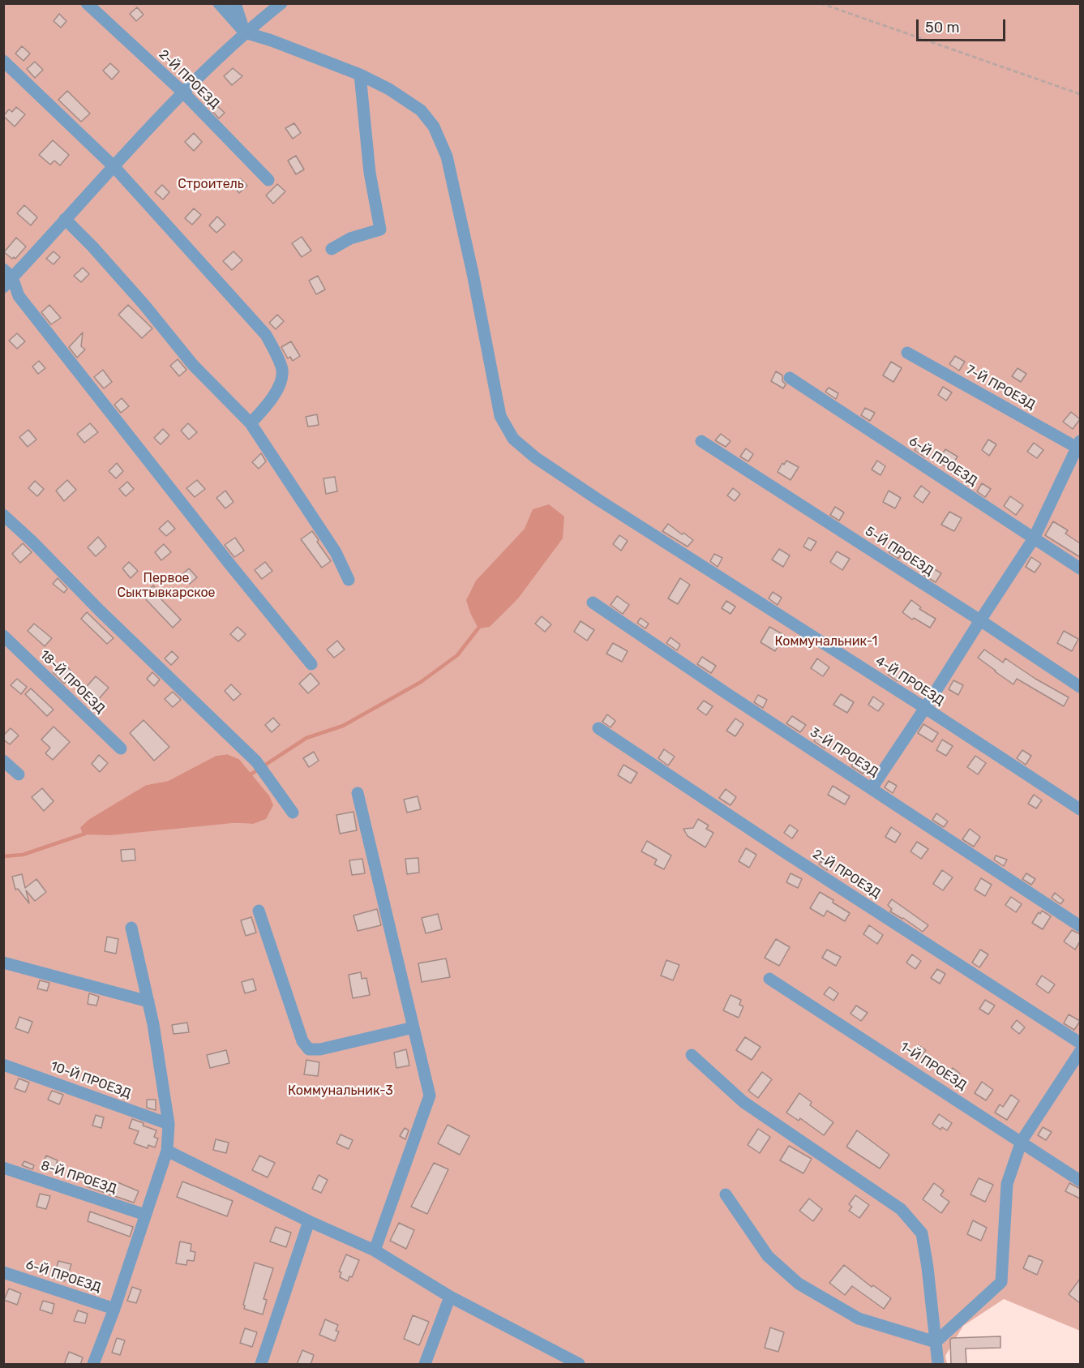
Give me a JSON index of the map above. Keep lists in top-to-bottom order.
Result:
{
  "streets": {
    "street": [
      "2-Й ПРОЕЗД",
      "7-Й ПРОЕЗД",
      "6-Й ПРОЕЗД",
      "5-Й ПРОЕЗД",
      "4-Й ПРОЕЗД",
      "18-Й ПРОЕЗД",
      "3-Й ПРОЕЗД",
      "1-Й ПРОЕЗД",
      "10-Й ПРОЕЗД",
      "8-Й ПРОЕЗД"
    ]
  },
  "parks": [
    "Строитель",
    "Первое Сыктывкарское",
    "Коммунальник-1",
    "Коммунальник-3"
  ],
  "scale_bar": "50 m"
}
